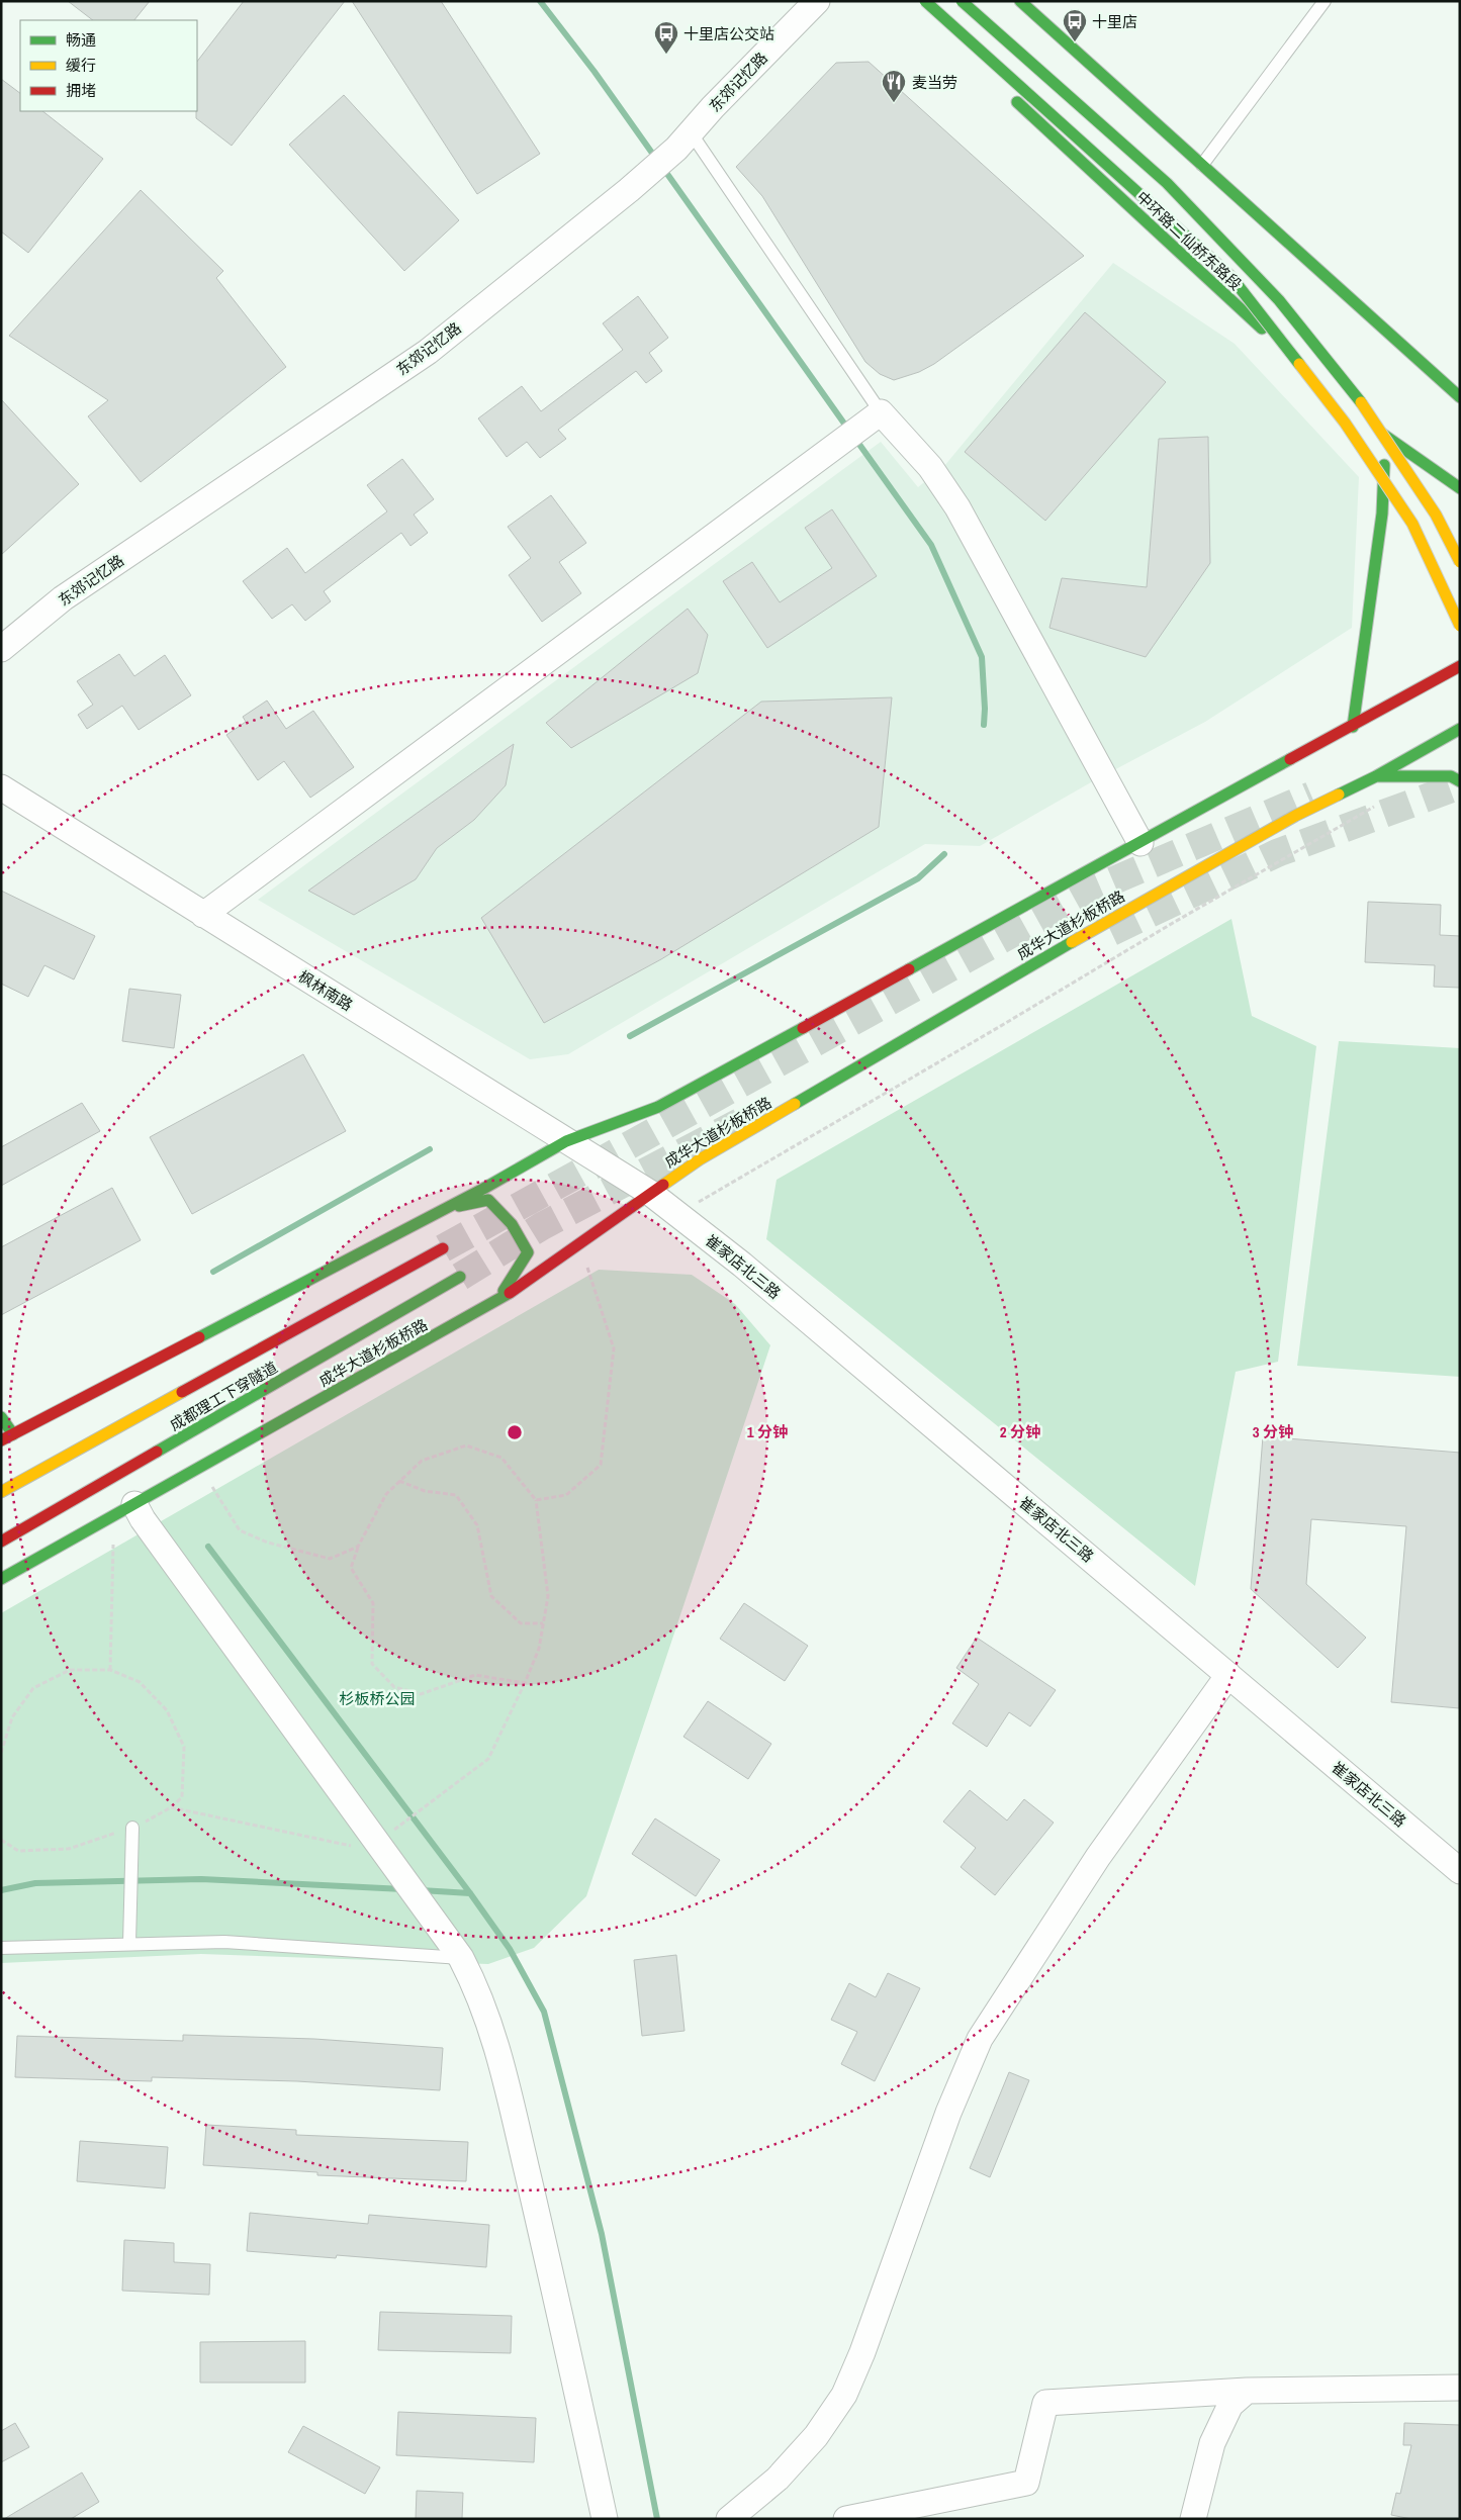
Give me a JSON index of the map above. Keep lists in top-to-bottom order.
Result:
{
  "streets": {
    "main road": ["中环路二仙桥东路段", "成华大道杉板桥路", "成都理工下穿隧道"],
    "street": ["东郊记忆路", "枫林南路", "崔家店北三路"]
  },
  "crossings": [
    ["成华大道杉板桥路", "枫林南路"],
    ["成华大道杉板桥路", "崔家店北三路"],
    ["枫林南路", "崔家店北三路"]
  ],
  "parks": ["杉板桥公园"],
  "places": {
    "bus stop": ["十里店", "十里店公交站"],
    "restaurant": ["麦当劳"]
  },
  "legend": ["畅通", "缓行", "拥堵"],
  "rings": ["1 分钟", "2 分钟", "3 分钟"]
}
